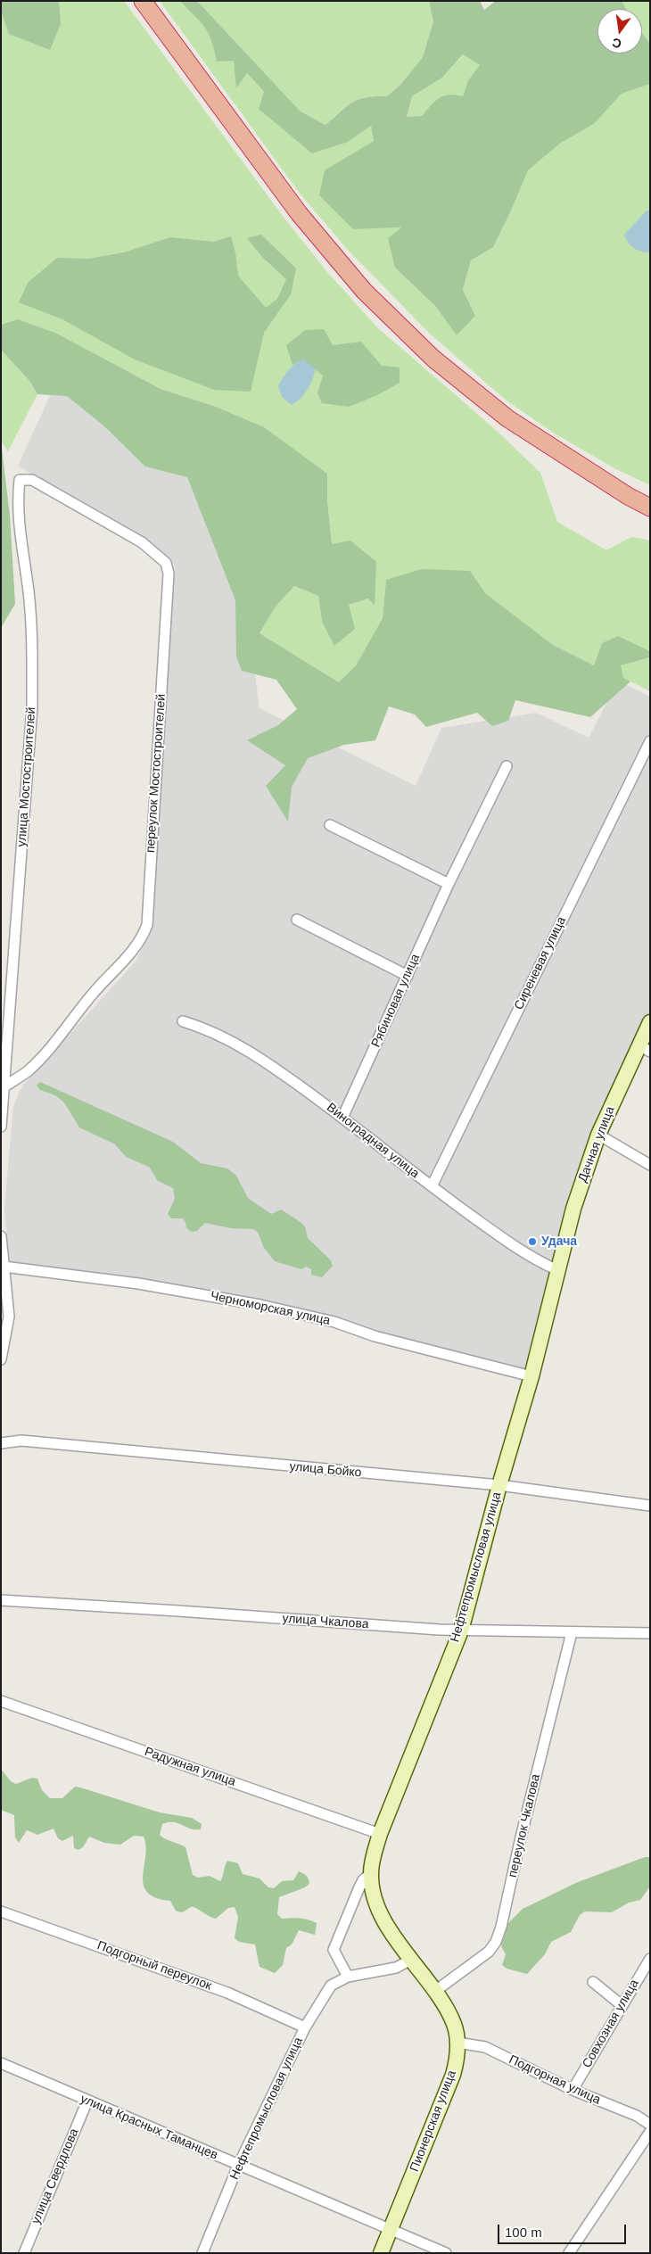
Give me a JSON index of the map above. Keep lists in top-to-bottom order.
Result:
{
  "streets": {
    "main road": ["Дачная улица", "Нефтепромысловая улица", "Пионерская улица"],
    "street": [
      "переулок Мостостроителей",
      "улица Мостостроителей",
      "Сиреневая улица",
      "Рябиновая улица",
      "Виноградная улица",
      "Черноморская улица",
      "улица Бойко",
      "улица Чкалова",
      "Радужная улица",
      "переулок Чкалова",
      "Подгорный переулок",
      "Совхозная улица",
      "Подгорная улица",
      "улица Красных Таманцев",
      "улица Свердлова"
    ]
  },
  "crossings": [
    ["переулок Мостостроителей", "улица Мостостроителей"],
    ["Сиреневая улица", "Виноградная улица"],
    ["Рябиновая улица", "Виноградная улица"],
    ["Виноградная улица", "Дачная улица"],
    ["Виноградная улица", "Нефтепромысловая улица"],
    ["Дачная улица", "Нефтепромысловая улица"],
    ["Черноморская улица", "Нефтепромысловая улица"],
    ["улица Бойко", "Нефтепромысловая улица"],
    ["Нефтепромысловая улица", "улица Чкалова"],
    ["Нефтепромысловая улица", "Радужная улица"],
    ["Нефтепромысловая улица", "Подгорный переулок"],
    ["Нефтепромысловая улица", "Пионерская улица"],
    ["Нефтепромысловая улица", "улица Красных Таманцев"],
    ["улица Чкалова", "переулок Чкалова"],
    ["переулок Чкалова", "Пионерская улица"],
    ["Совхозная улица", "Подгорная улица"],
    ["Подгорная улица", "Пионерская улица"],
    ["Пионерская улица", "улица Красных Таманцев"],
    ["улица Красных Таманцев", "улица Свердлова"]
  ],
  "places": ["Удача"],
  "scale_bar": "100 m",
  "north": "bottom"
}
